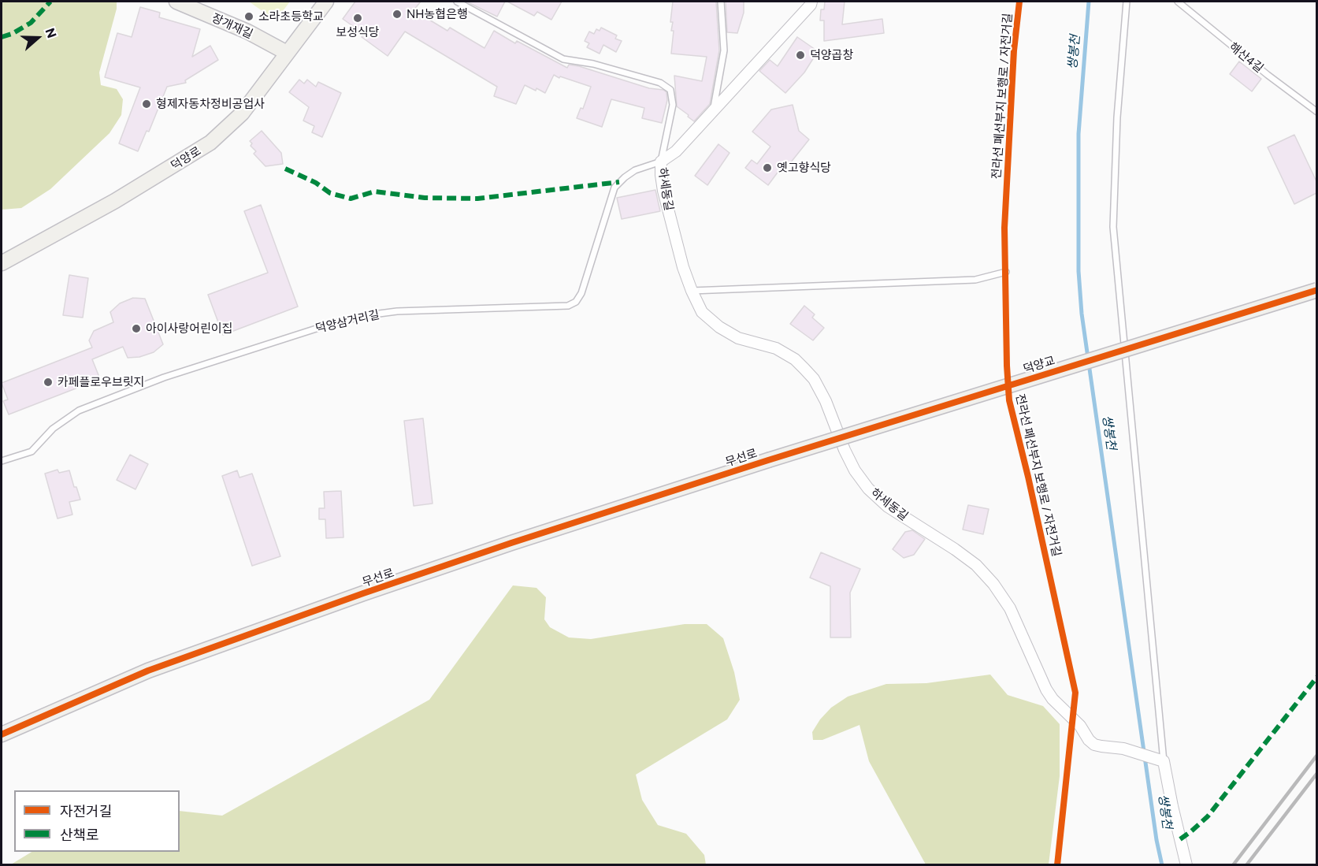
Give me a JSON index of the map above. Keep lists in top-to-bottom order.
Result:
{
  "streets": {
    "street": [
      "장개재길",
      "덕양로",
      "하세동길",
      "덕양교",
      "무선로"
    ],
    "lane": ["해산4길", "덕양삼거리길"],
    "cycle path": ["전라선 폐선부지 보행로 / 자전거길"]
  },
  "crossings": [
    ["장개재길", "덕양로"],
    ["하세동길", "덕양삼거리길"],
    ["덕양교", "무선로"]
  ],
  "water": ["쌍봉천"],
  "places": [
    "NH농협은행",
    "소라초등학교",
    "보성식당",
    "덕양곱창",
    "형제자동차정비공업사",
    "옛고향식당",
    "아이사랑어린이집",
    "카페플로우브릿지"
  ],
  "legend": ["자전거길", "산책로"],
  "north": "right"
}
